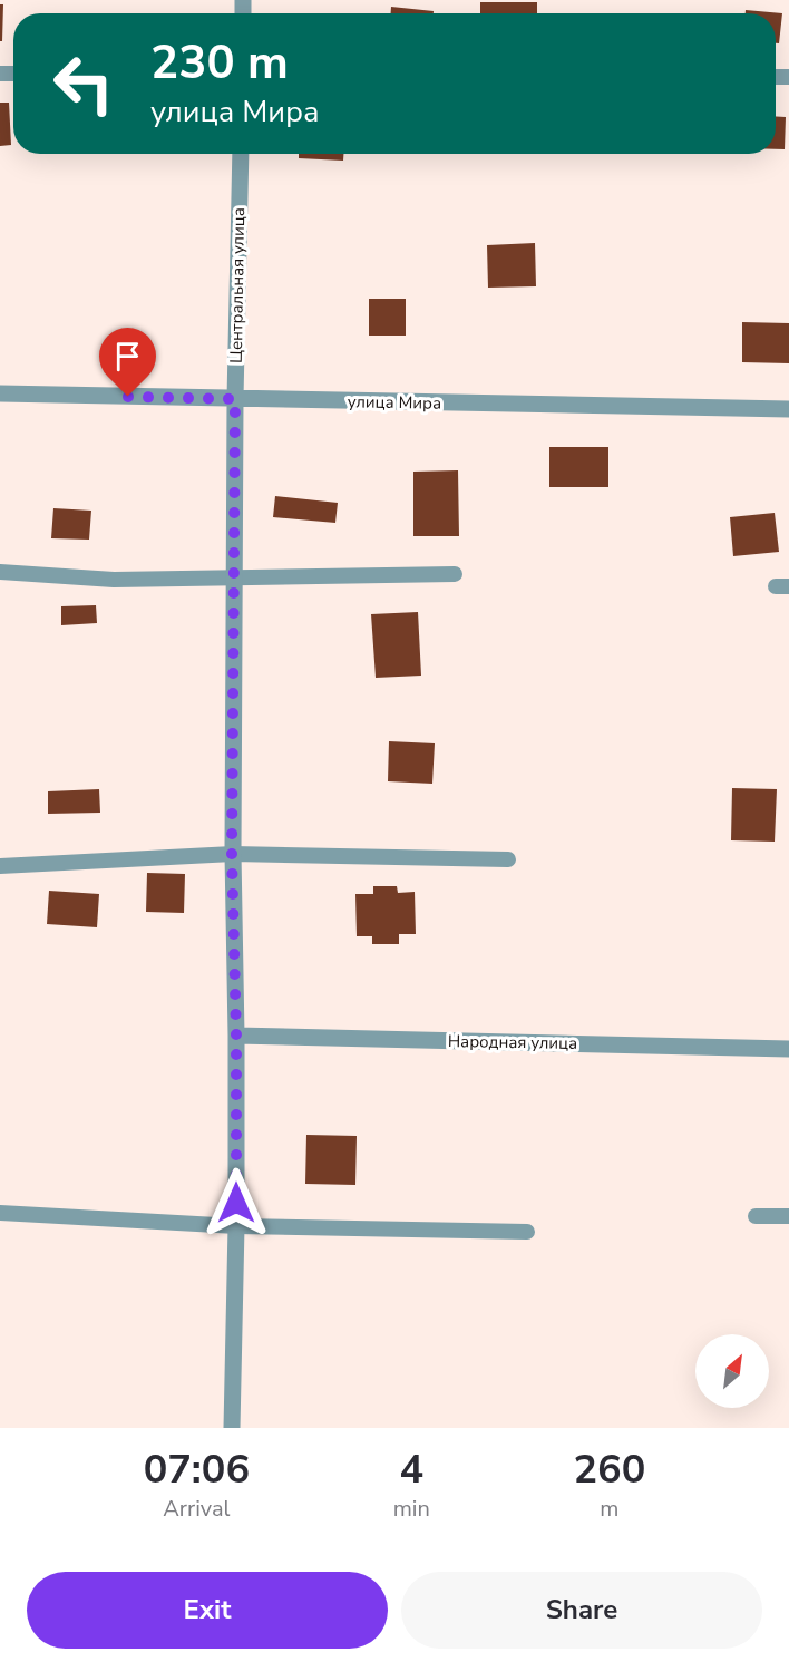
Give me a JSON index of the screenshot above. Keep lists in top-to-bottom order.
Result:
{
  "streets": {
    "street": ["Центральная улица", "улица Мира", "Народная улица"]
  },
  "crossings": [
    ["Центральная улица", "улица Мира"],
    ["Центральная улица", "Народная улица"]
  ],
  "north": "top right",
  "page": {
    "turn": ["230 m", "улица Мира"],
    "eta": [
      "07:06",
      "Arrival",
      "4",
      "min",
      "260",
      "m"
    ],
    "buttons": ["Exit", "Share"]
  }
}
